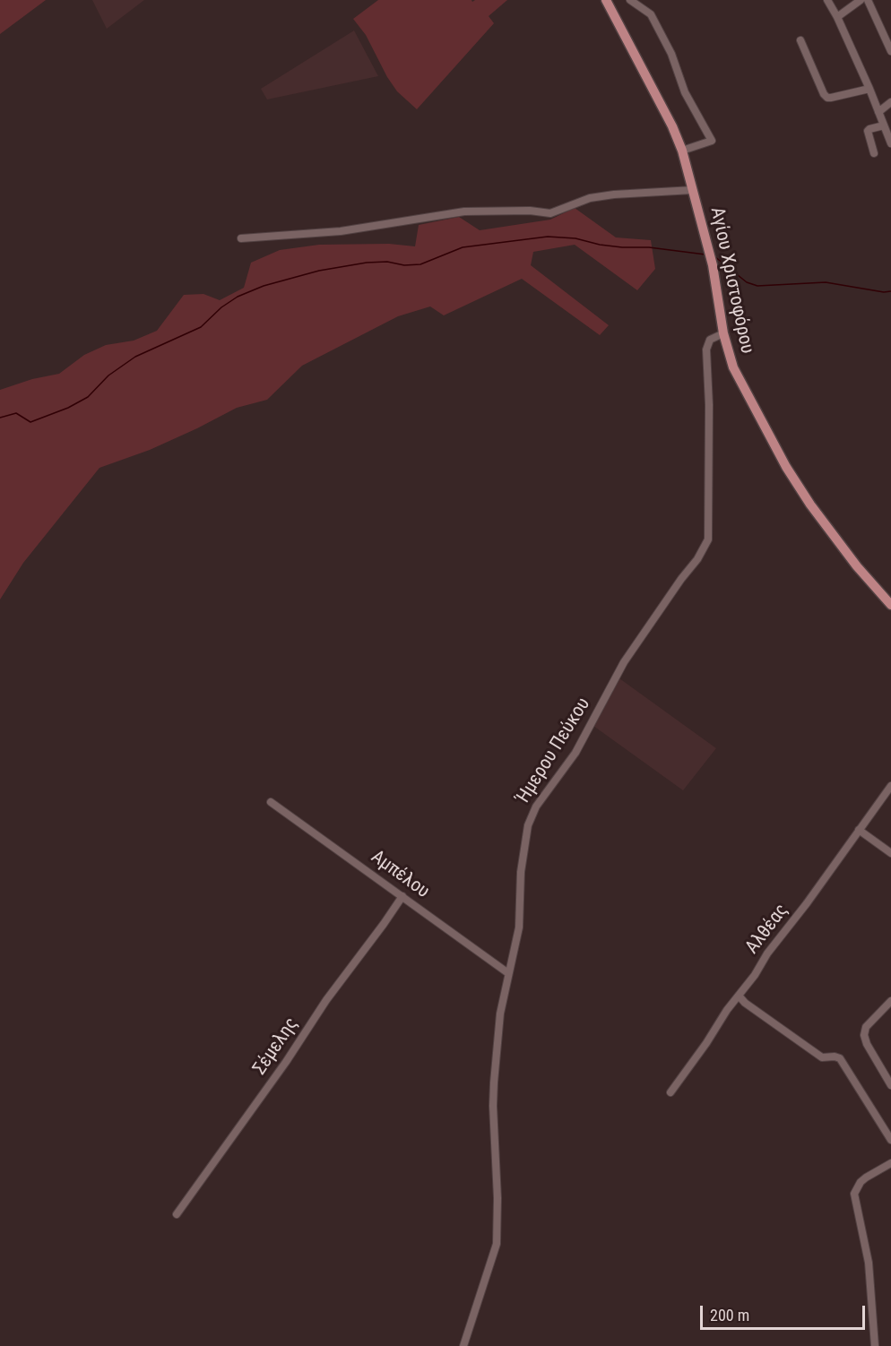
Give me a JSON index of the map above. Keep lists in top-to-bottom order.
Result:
{
  "streets": {
    "main road": ["Αγίου Χριστοφόρου"],
    "street": [
      "Ήμερου Πεύκου",
      "Αμπέλου",
      "Αλθέας",
      "Σέμελης"
    ]
  },
  "crossings": [
    ["Αγίου Χριστοφόρου", "Ήμερου Πεύκου"],
    ["Ήμερου Πεύκου", "Αμπέλου"],
    ["Αμπέλου", "Σέμελης"]
  ],
  "scale_bar": "200 m"
}
